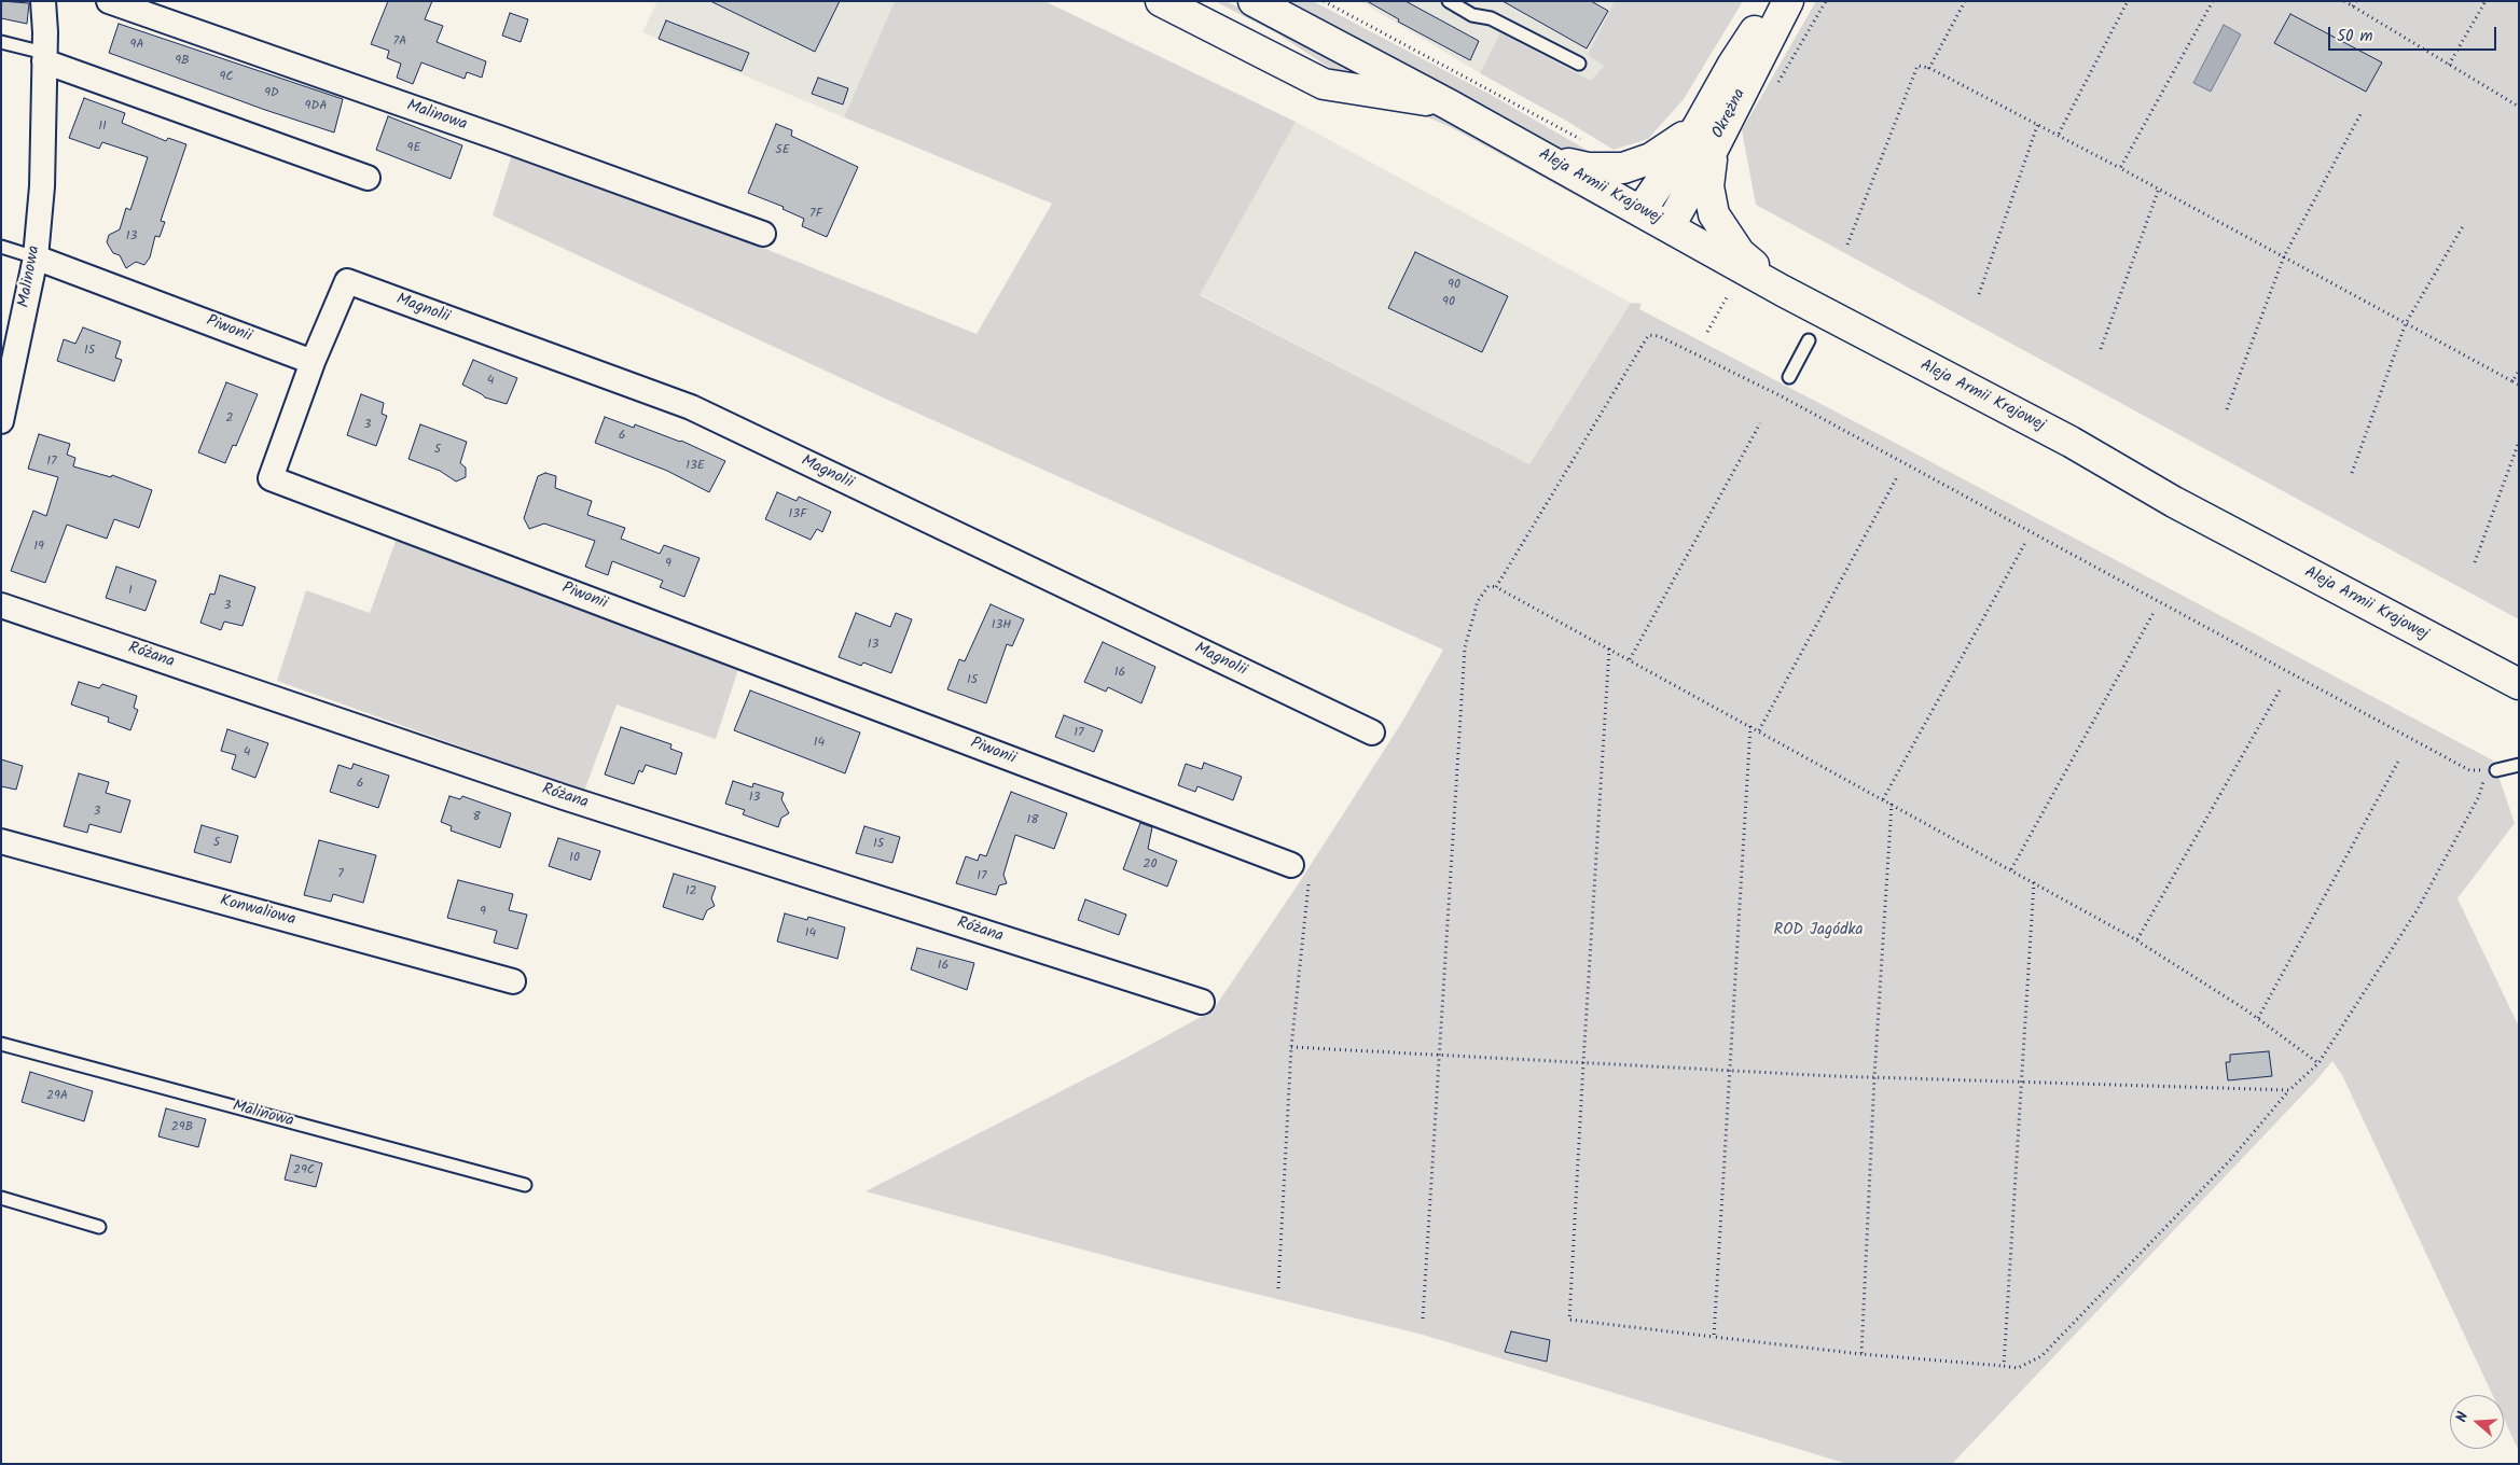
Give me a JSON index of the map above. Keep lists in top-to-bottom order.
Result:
{
  "streets": {
    "street": [
      "Okrężna",
      "Malinowa",
      "Aleja Armii Krajowej",
      "Magnolii",
      "Piwonii",
      "Różana",
      "Konwaliowa"
    ]
  },
  "crossings": [
    ["Okrężna", "Aleja Armii Krajowej"],
    ["Malinowa", "Piwonii"],
    ["Magnolii", "Piwonii"]
  ],
  "parks": ["ROD Jagódka"],
  "house_numbers": [
    "7A",
    "9A",
    "9B",
    "9C",
    "9D",
    "9DA",
    "11",
    "9E",
    "5E",
    "7F",
    "13",
    "90",
    "90",
    "15",
    "4",
    "2",
    "3",
    "6",
    "5",
    "17",
    "13E",
    "13F",
    "19",
    "9",
    "1",
    "3",
    "13H",
    "13",
    "16",
    "15",
    "17",
    "14",
    "4",
    "6",
    "13",
    "3",
    "8",
    "18",
    "5",
    "15",
    "10",
    "20",
    "7",
    "17",
    "12",
    "9",
    "14",
    "16",
    "29A",
    "29B",
    "29C"
  ],
  "scale_bar": "50 m",
  "north": "left"
}
